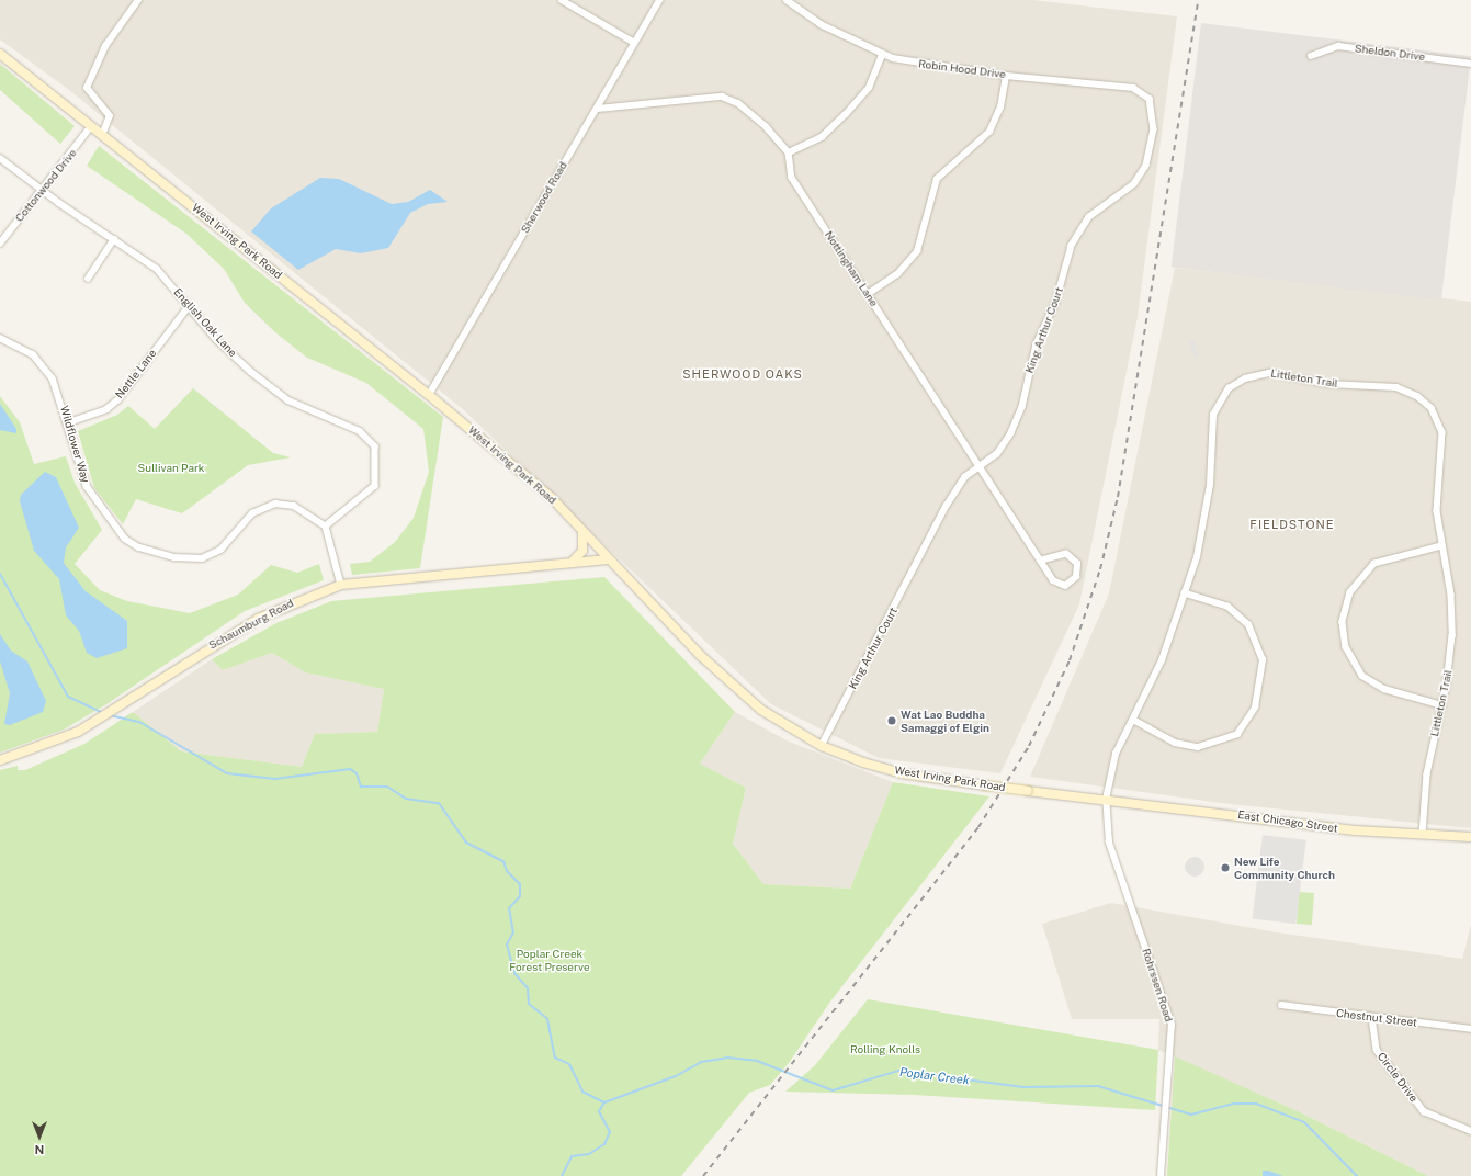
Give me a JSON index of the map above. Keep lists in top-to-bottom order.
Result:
{
  "streets": {
    "main road": ["West Irving Park Road", "Schaumburg Road", "East Chicago Street"],
    "street": [
      "Sheldon Drive",
      "Robin Hood Drive",
      "Cottonwood Drive",
      "Sherwood Road",
      "Nottingham Lane",
      "English Oak Lane",
      "King Arthur Court",
      "Nettle Lane",
      "Littleton Trail",
      "Wildflower Way",
      "Rohrssen Road",
      "Chestnut Street",
      "Circle Drive"
    ]
  },
  "crossings": [
    ["Robin Hood Drive", "King Arthur Court"],
    ["Cottonwood Drive", "West Irving Park Road"],
    ["Cottonwood Drive", "English Oak Lane"],
    ["Sherwood Road", "West Irving Park Road"],
    ["West Irving Park Road", "King Arthur Court"],
    ["West Irving Park Road", "Littleton Trail"],
    ["West Irving Park Road", "Schaumburg Road"],
    ["West Irving Park Road", "East Chicago Street"],
    ["West Irving Park Road", "Rohrssen Road"],
    ["Nottingham Lane", "King Arthur Court"],
    ["English Oak Lane", "Nettle Lane"],
    ["English Oak Lane", "Wildflower Way"],
    ["Nettle Lane", "Wildflower Way"],
    ["Littleton Trail", "East Chicago Street"],
    ["Littleton Trail", "Rohrssen Road"],
    ["East Chicago Street", "Rohrssen Road"],
    ["Chestnut Street", "Circle Drive"]
  ],
  "districts": ["SHERWOOD OAKS", "FIELDSTONE"],
  "water": ["Poplar Creek"],
  "parks": ["Sullivan Park", "Poplar Creek Forest Preserve", "Rolling Knolls"],
  "places": ["Wat Lao Buddha Samaggi of Elgin", "New Life Community Church"],
  "north": "bottom"
}
